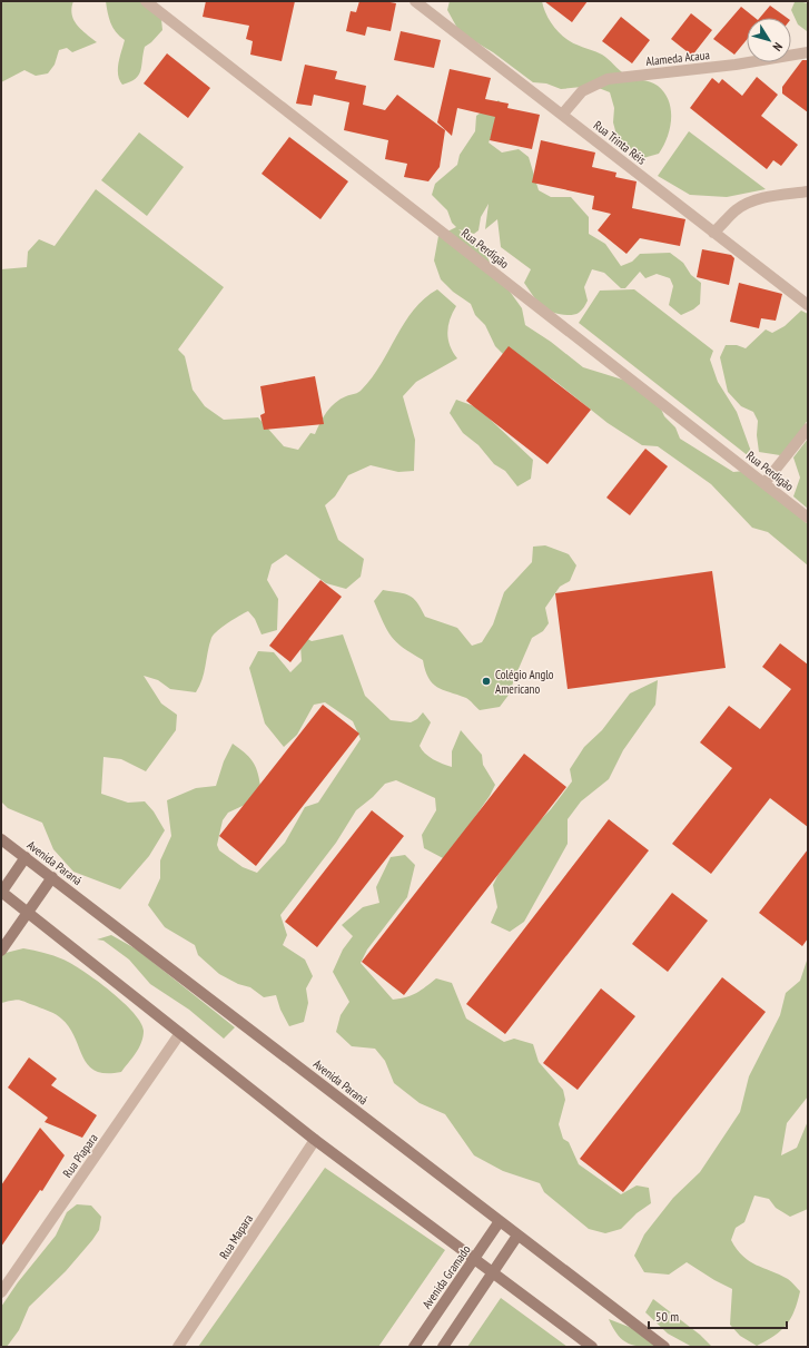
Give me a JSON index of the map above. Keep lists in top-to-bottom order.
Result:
{
  "streets": {
    "main road": ["Avenida Paraná", "Avenida Gramado"],
    "street": [
      "Alameda Acaua",
      "Rua Trinta Réis",
      "Rua Perdigão",
      "Rua Piapara",
      "Rua Mapara"
    ]
  },
  "crossings": [
    ["Alameda Acaua", "Rua Trinta Réis"],
    ["Avenida Paraná", "Avenida Gramado"]
  ],
  "places": ["Colégio Anglo Americano"],
  "scale_bar": "50 m",
  "north": "bottom right"
}
